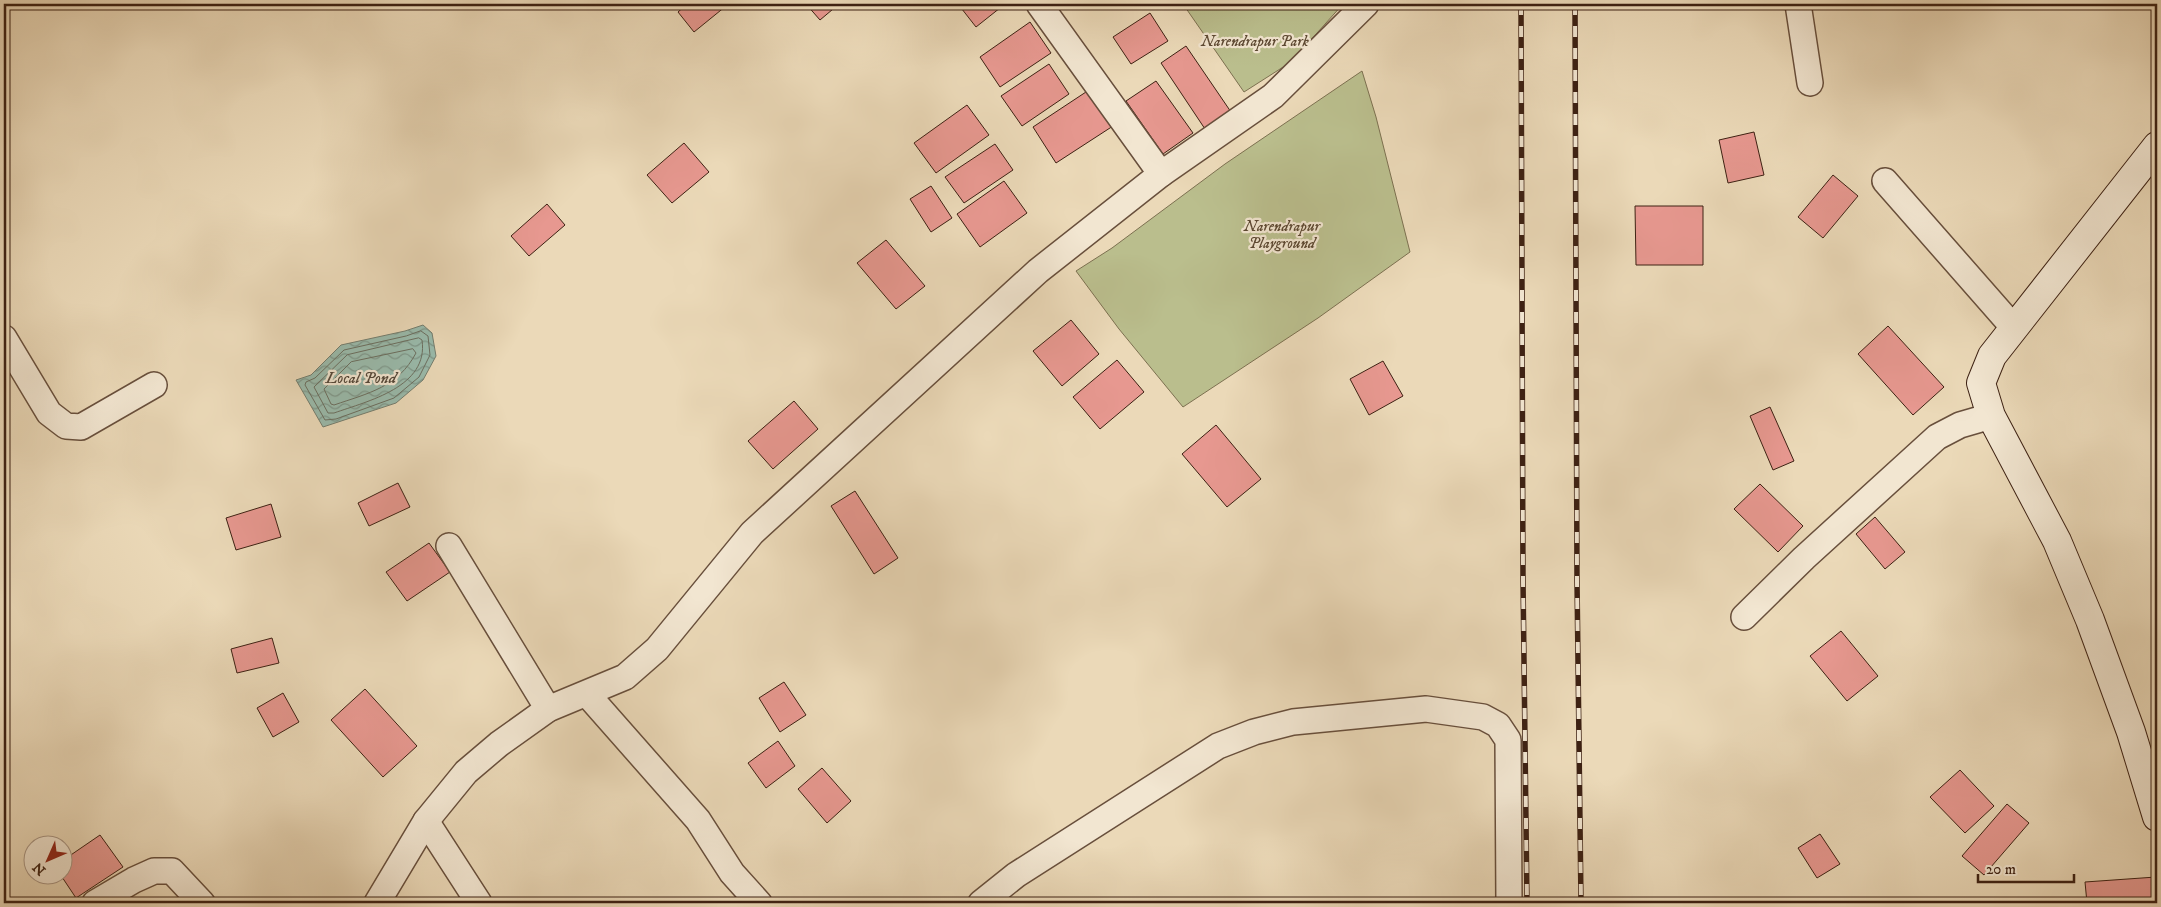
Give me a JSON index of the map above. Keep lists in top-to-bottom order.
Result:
{
  "water": ["Local Pond"],
  "parks": ["Narendrapur Park", "Narendrapur Playground"],
  "scale_bar": "20 m",
  "north": "bottom left"
}
